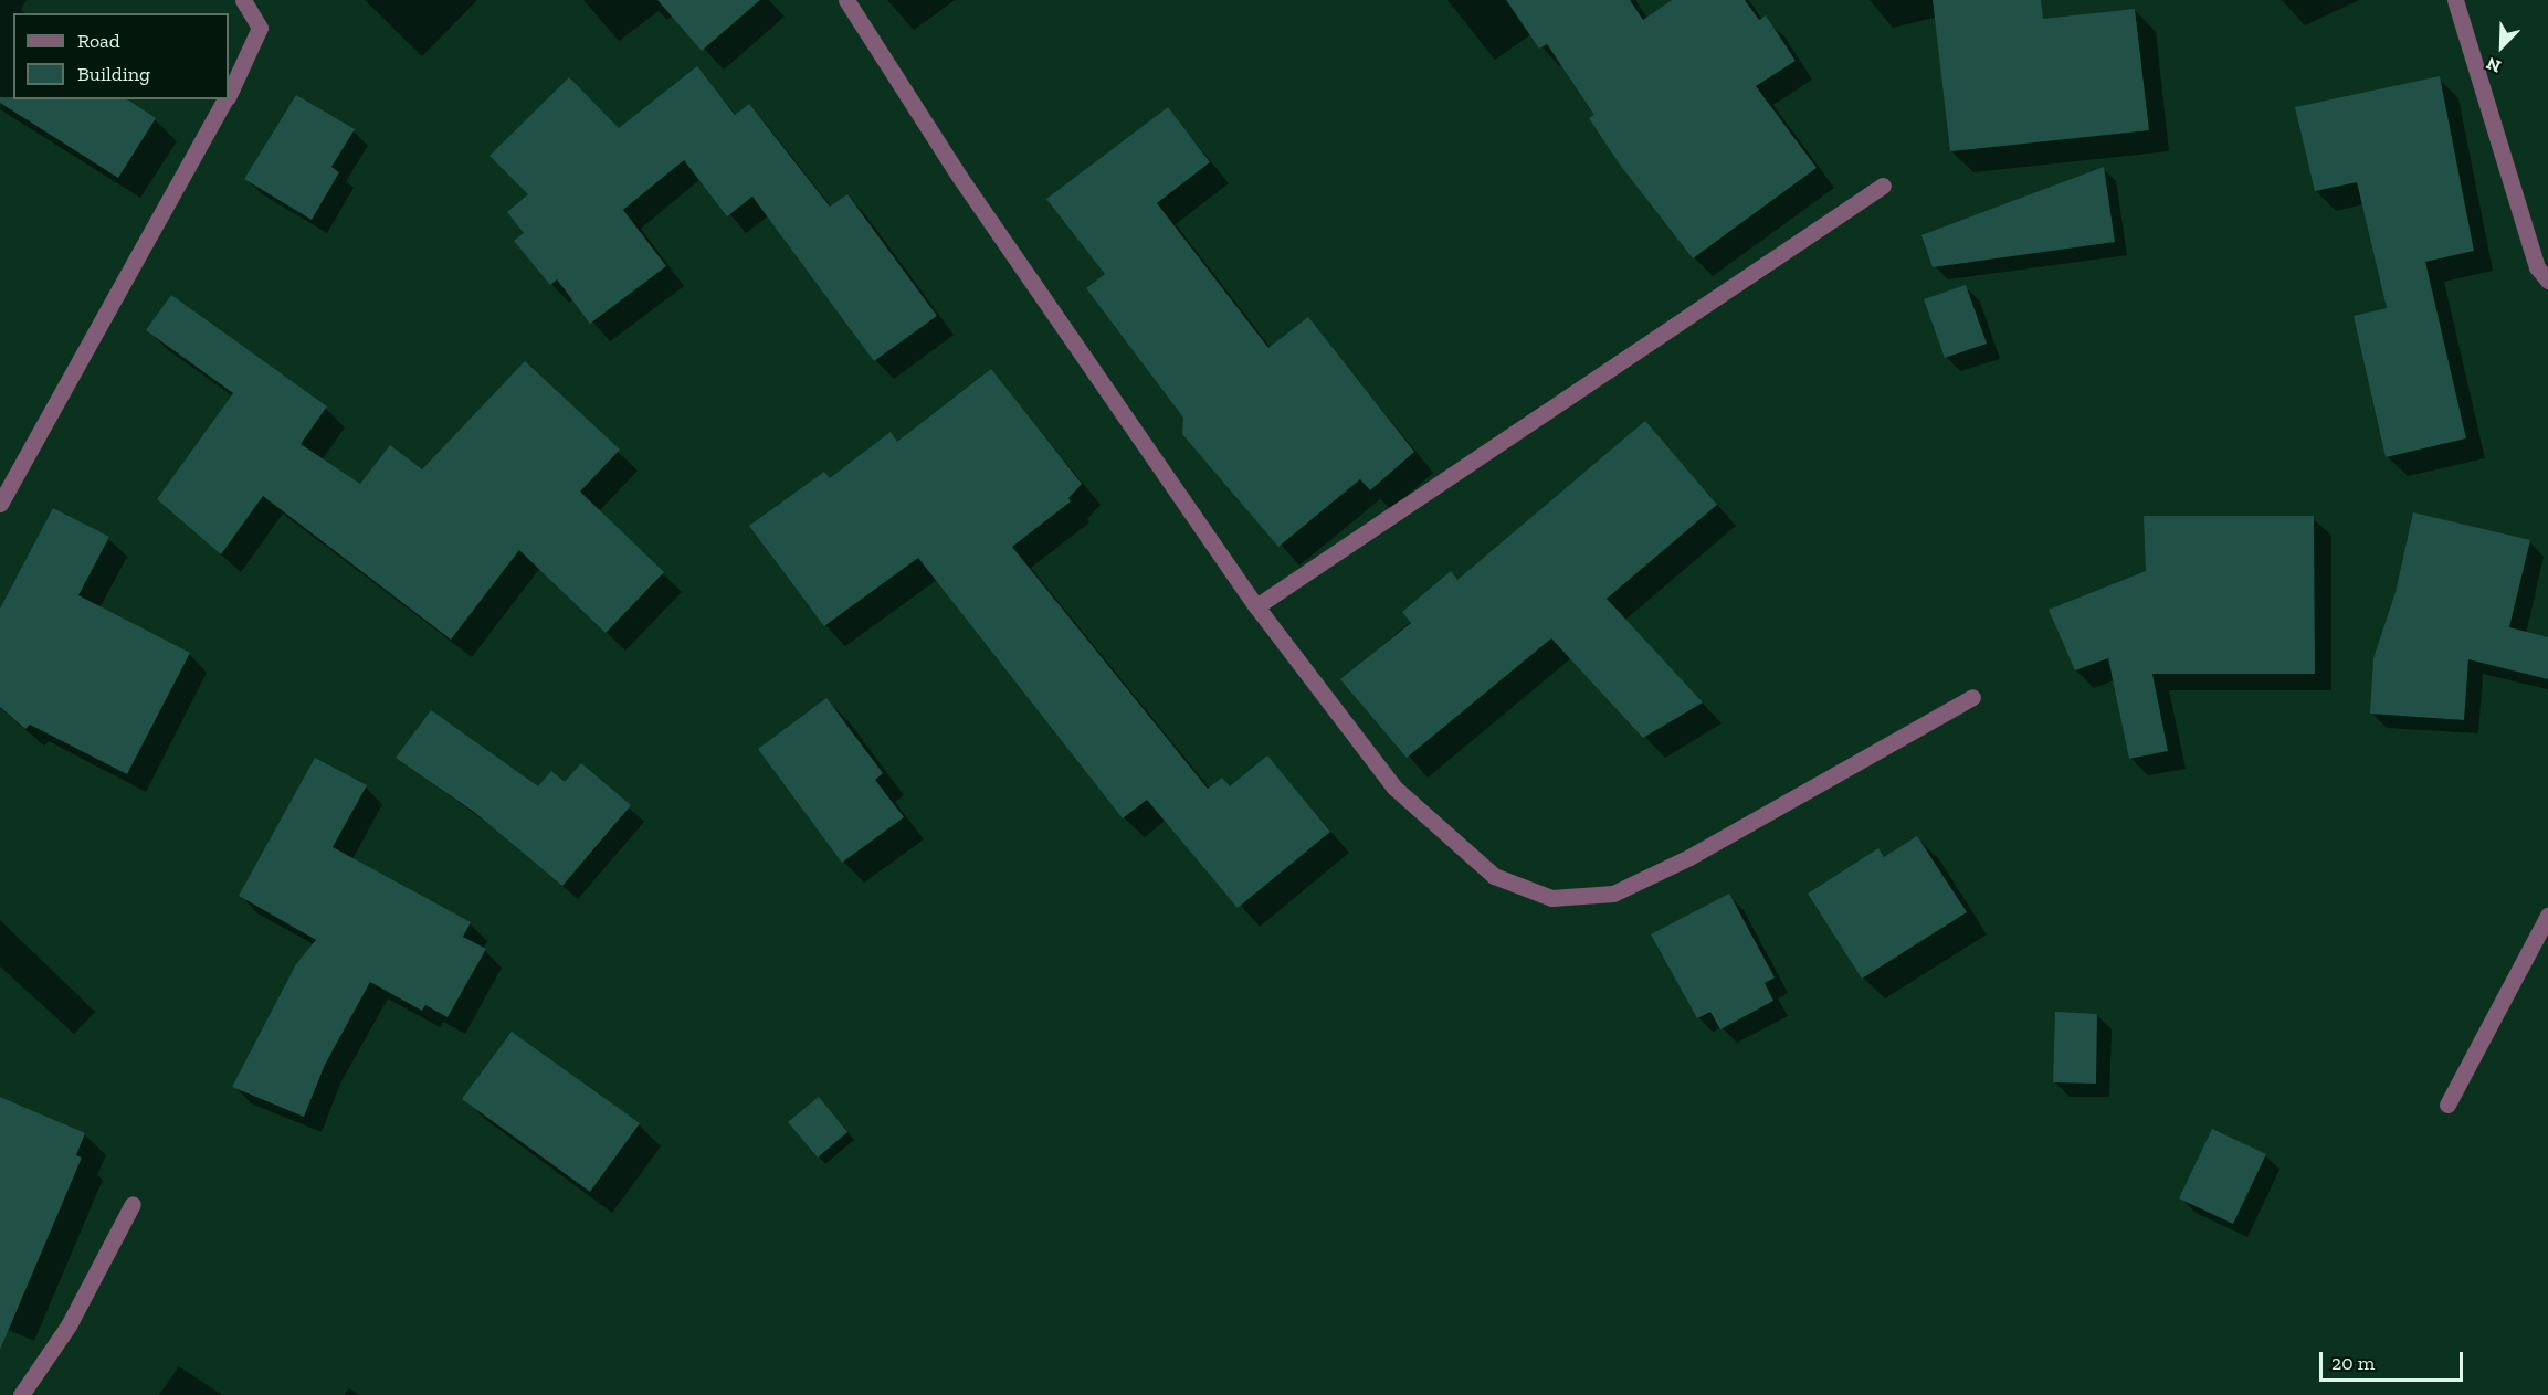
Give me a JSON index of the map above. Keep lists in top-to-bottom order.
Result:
{
  "legend": ["Road", "Building"],
  "scale_bar": "20 m",
  "north": "bottom left"
}
